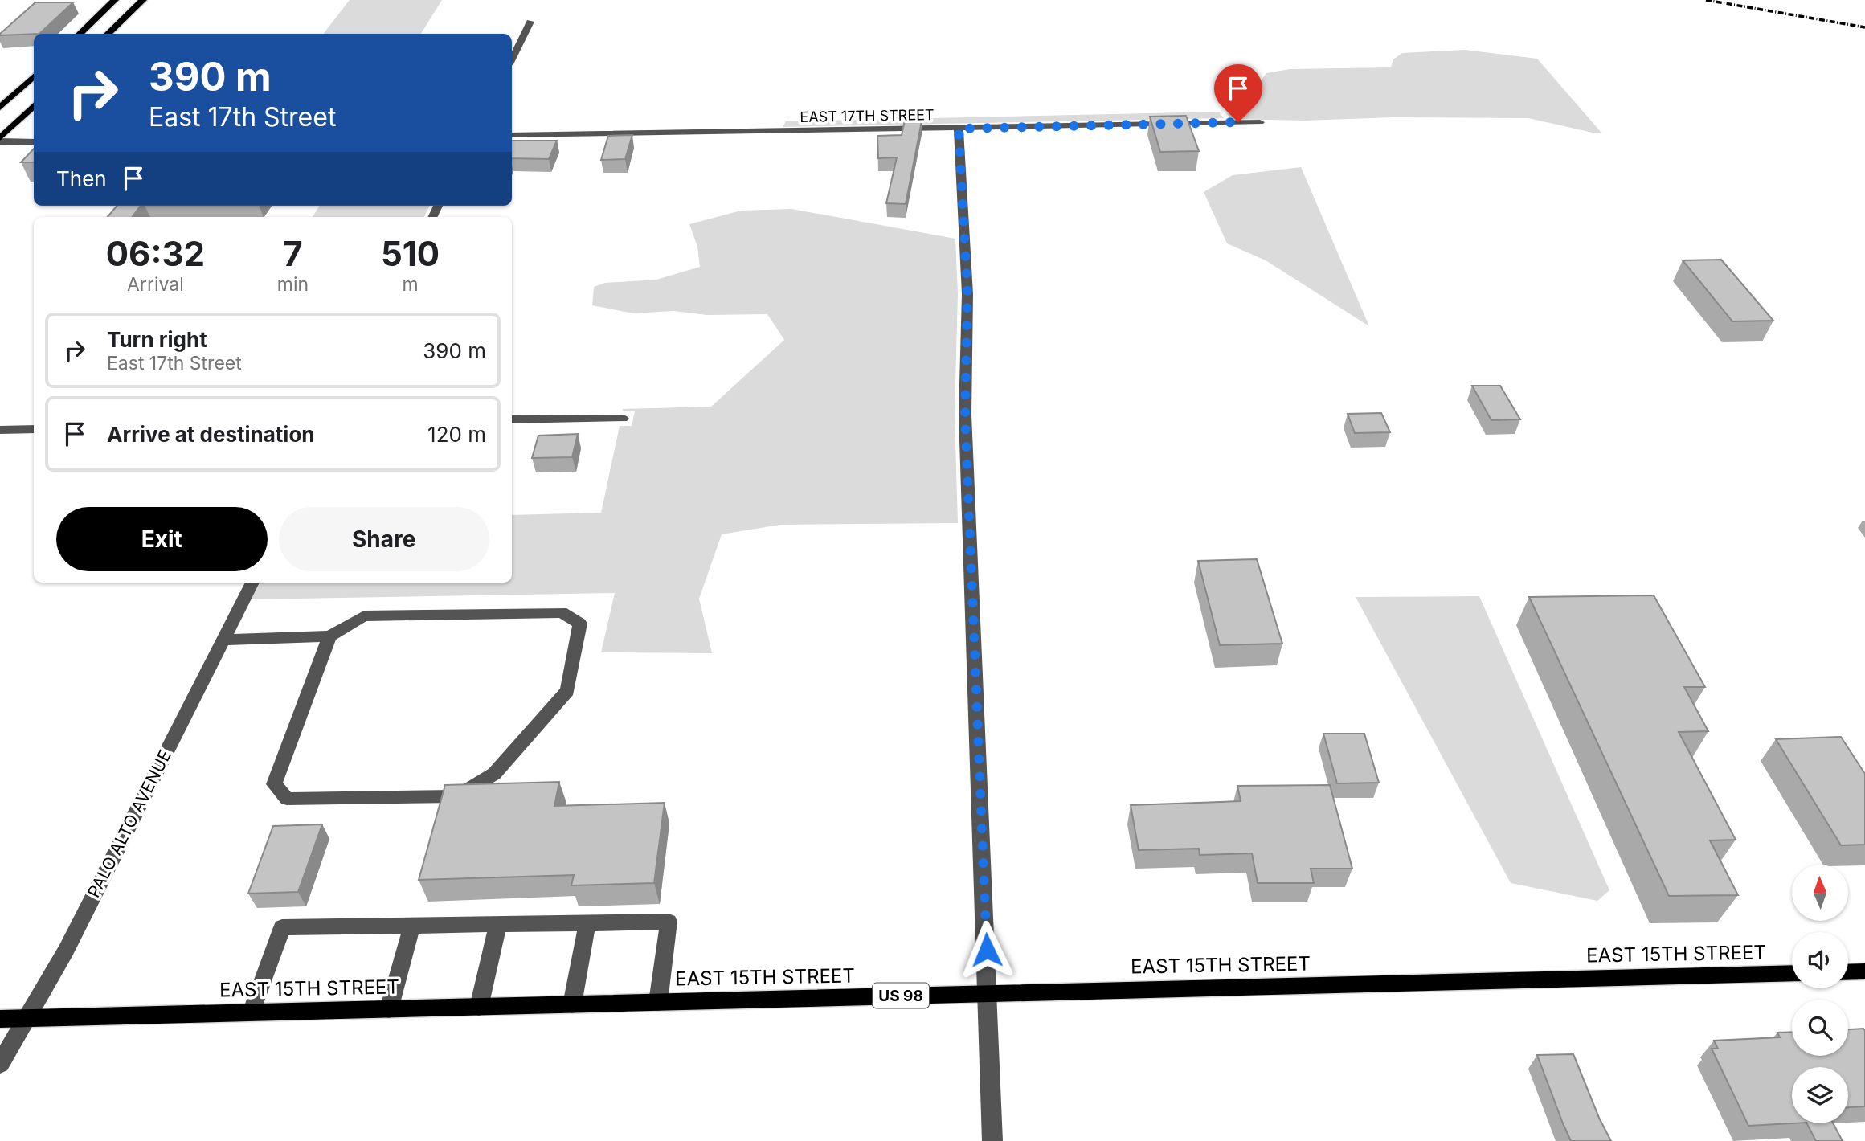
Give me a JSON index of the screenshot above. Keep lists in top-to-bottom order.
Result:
{
  "streets": {
    "main road": ["EAST 15TH STREET", "US 98"],
    "street": ["EAST 17TH STREET", "PALO ALTO AVENUE"]
  },
  "crossings": [
    ["PALO ALTO AVENUE", "EAST 15TH STREET"]
  ],
  "north": "top",
  "page": {
    "turn": ["390 m", "East 17th Street"],
    "then": "Then",
    "eta": [
      "06:32",
      "Arrival",
      "7",
      "min",
      "510",
      "m"
    ],
    "list": [
      {
        "name": "Turn right",
        "note": "East 17th Street",
        "value": "390 m"
      },
      {
        "name": "Arrive at destination",
        "value": "120 m"
      }
    ],
    "buttons": ["Exit", "Share"]
  }
}
